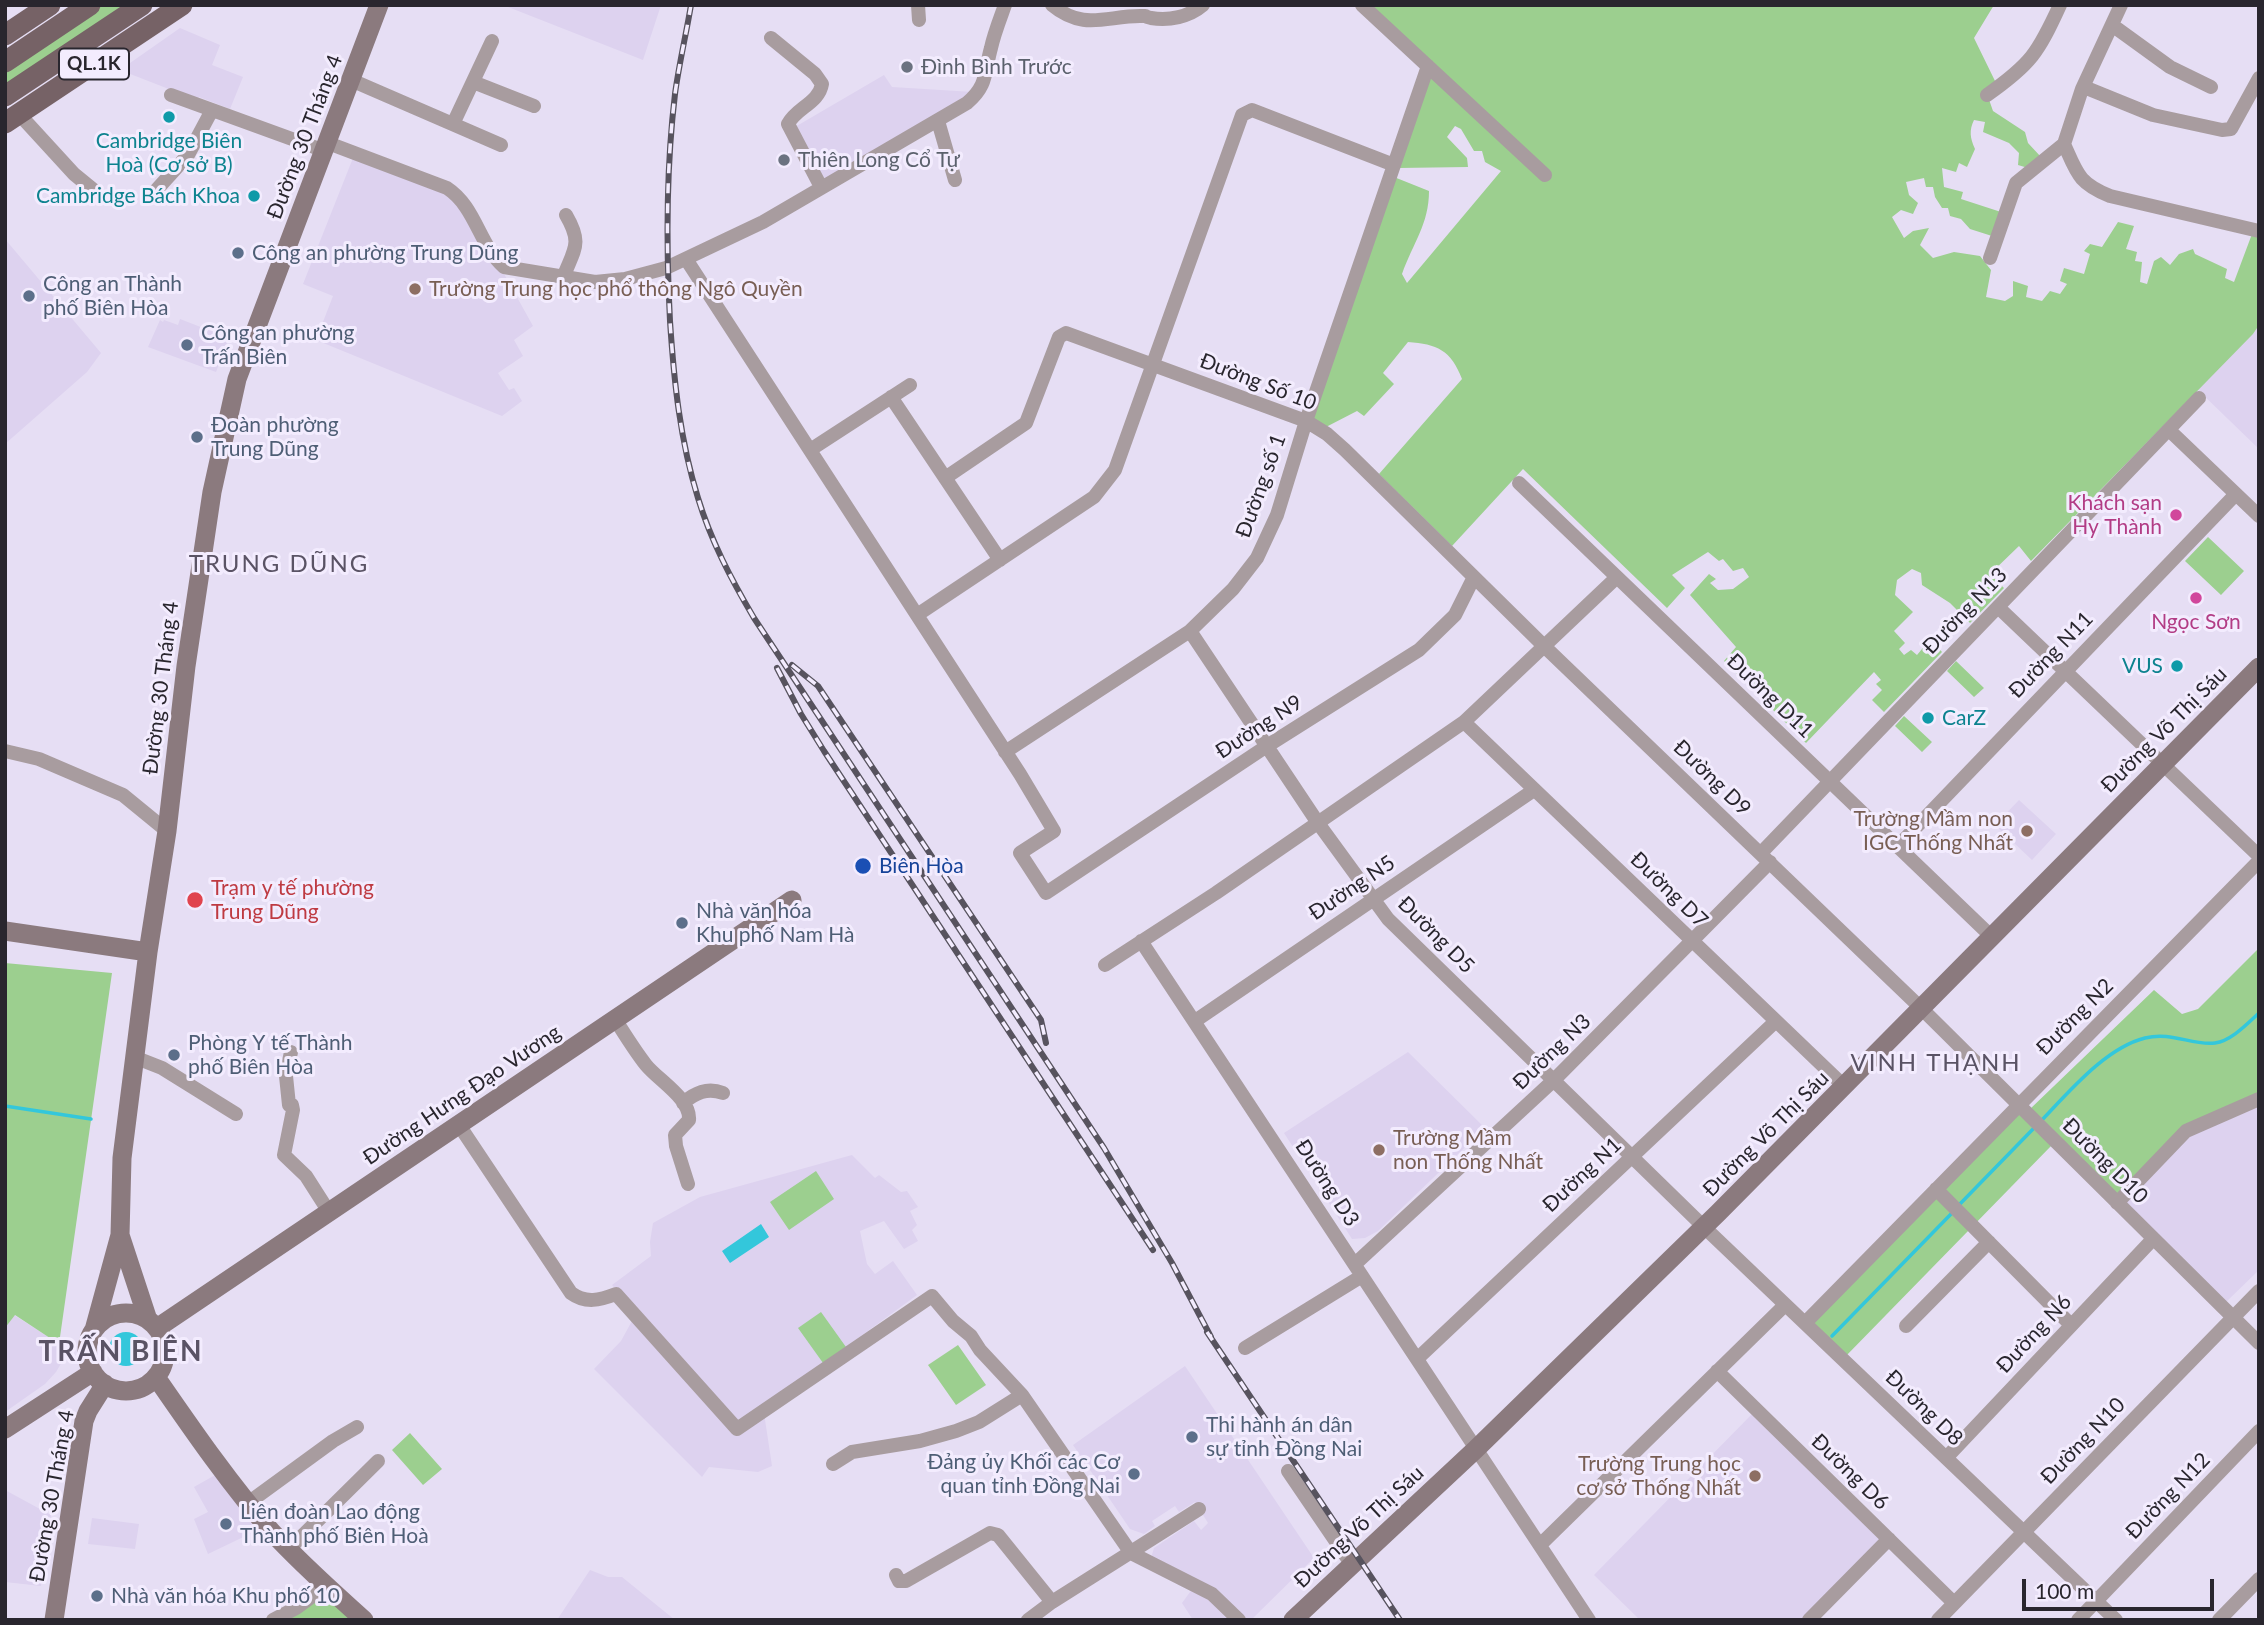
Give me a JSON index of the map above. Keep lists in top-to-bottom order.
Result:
{
  "streets": {
    "main road": [
      "QL.1K",
      "Đường 30 Tháng 4",
      "Đường Võ Thị Sáu",
      "Đường Hưng Đạo Vương"
    ],
    "street": [
      "Đường Số 10",
      "Đường số 1",
      "Đường N13",
      "Đường N11",
      "Đường D11",
      "Đường N9",
      "Đường D9",
      "Đường N5",
      "Đường D7",
      "Đường D5",
      "Đường N2",
      "Đường N3",
      "Đường D10",
      "Đường N1",
      "Đường D3",
      "Đường N6",
      "Đường D8",
      "Đường N10",
      "Đường D6",
      "Đường N12"
    ]
  },
  "crossings": [
    ["Đường 30 Tháng 4", "Đường Hưng Đạo Vương"],
    ["Đường Số 10", "Đường số 1"],
    ["Đường Số 10", "Đường N9"],
    ["Đường Số 10", "Đường D9"],
    ["Đường số 1", "Đường N9"],
    ["Đường số 1", "Đường D5"],
    ["Đường N13", "Đường D11"],
    ["Đường N13", "Đường D9"],
    ["Đường N13", "Đường N3"],
    ["Đường N11", "Đường D11"],
    ["Đường D11", "Đường Võ Thị Sáu"],
    ["Đường N9", "Đường D9"],
    ["Đường N9", "Đường D5"],
    ["Đường Võ Thị Sáu", "Đường D9"],
    ["Đường Võ Thị Sáu", "Đường D7"],
    ["Đường Võ Thị Sáu", "Đường D5"],
    ["Đường Võ Thị Sáu", "Đường D10"],
    ["Đường Võ Thị Sáu", "Đường D3"],
    ["Đường Võ Thị Sáu", "Đường D8"],
    ["Đường D9", "Đường N3"],
    ["Đường D9", "Đường D10"],
    ["Đường N5", "Đường D7"],
    ["Đường N5", "Đường D5"],
    ["Đường N5", "Đường D3"],
    ["Đường D7", "Đường N3"],
    ["Đường D7", "Đường N1"],
    ["Đường D5", "Đường N3"],
    ["Đường D5", "Đường N1"],
    ["Đường D5", "Đường D8"],
    ["Đường N2", "Đường D10"],
    ["Đường N2", "Đường D8"],
    ["Đường N3", "Đường D3"],
    ["Đường D10", "Đường N6"],
    ["Đường D10", "Đường N10"],
    ["Đường N1", "Đường D3"],
    ["Đường N6", "Đường D8"],
    ["Đường D8", "Đường N10"],
    ["Đường D8", "Đường N12"],
    ["Đường N10", "Đường D6"]
  ],
  "districts": ["TRUNG DŨNG", "VINH THẠNH", "TRẤN BIÊN"],
  "places": [
    "Đình Bình Trước",
    "Cambridge Biên Hoà (Cơ sở B)",
    "Thiên Long Cổ Tự",
    "Cambridge Bách Khoa",
    "Công an phường Trung Dũng",
    "Trường Trung học phổ thông Ngô Quyền",
    "Công an Thành phố Biên Hòa",
    "Công an phường Trấn Biên",
    "Đoàn phường Trung Dũng",
    "Khách sạn Hy Thành",
    "Ngọc Sơn",
    "VUS",
    "CarZ",
    "Trường Mầm non IGC Thống Nhất",
    "Biên Hòa",
    "Trạm y tế phường Trung Dũng",
    "Nhà văn hóa Khu phố Nam Hà",
    "Phòng Y tế Thành phố Biên Hòa",
    "Trường Mầm non Thống Nhất",
    "Thi hành án dân sự tỉnh Đồng Nai",
    "Đảng ủy Khối các Cơ quan tỉnh Đồng Nai",
    "Trường Trung học cơ sở Thống Nhất",
    "Liên đoàn Lao động Thành phố Biên Hoà",
    "Nhà văn hóa Khu phố 10"
  ],
  "scale_bar": "100 m"
}
